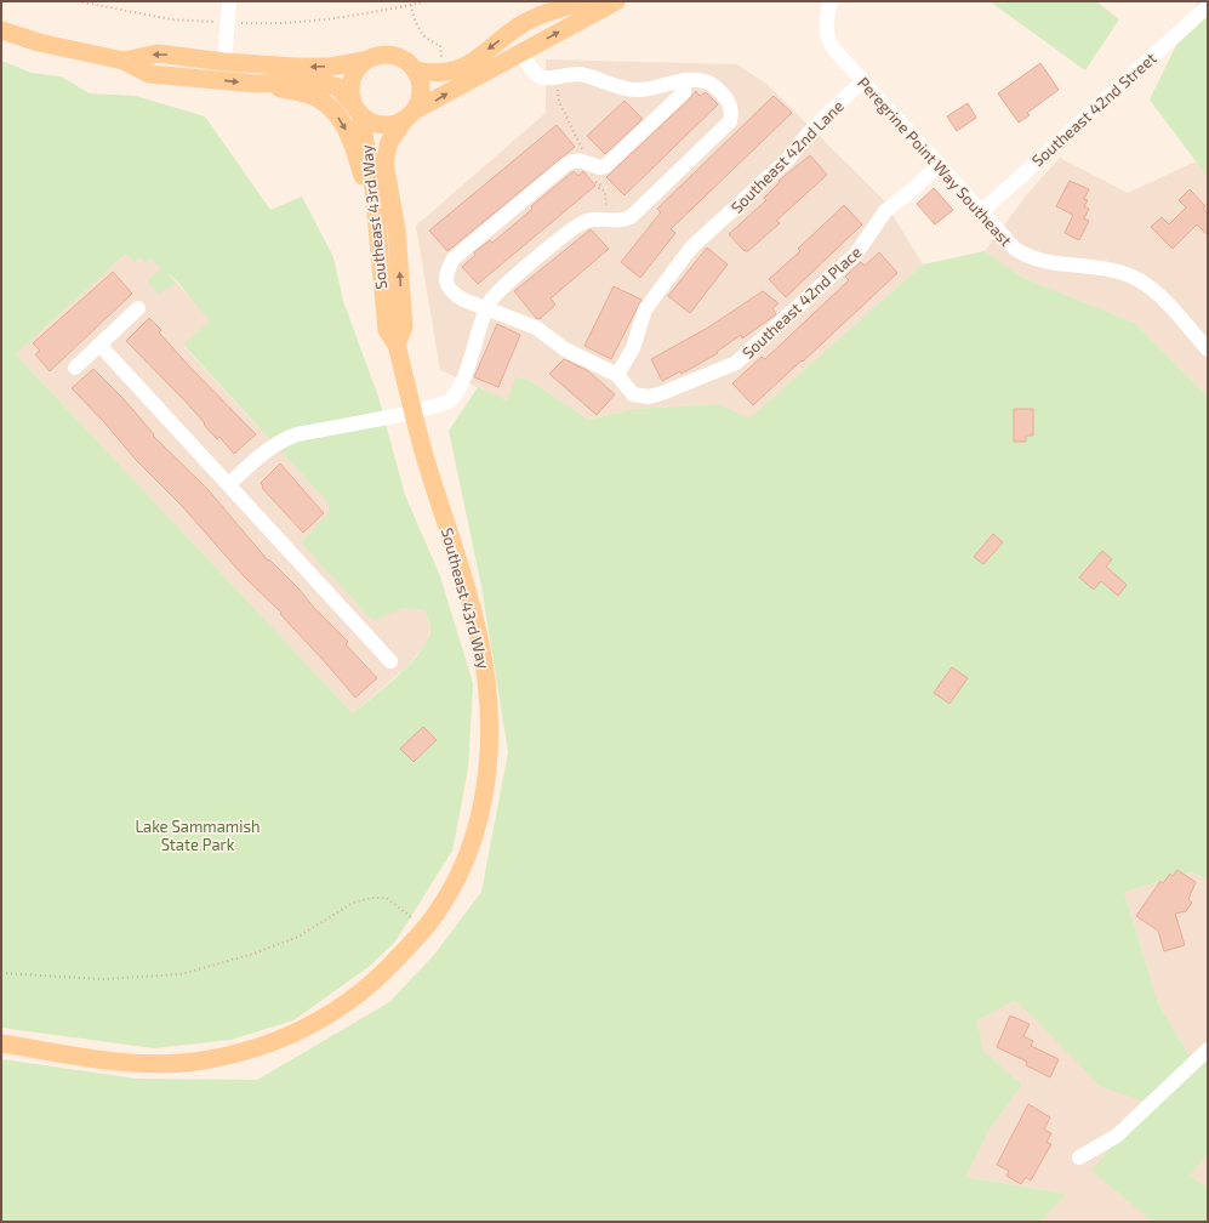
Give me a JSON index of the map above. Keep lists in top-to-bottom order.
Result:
{
  "streets": {
    "main road": ["Southeast 43rd Way"],
    "street": [
      "Southeast 42nd Street",
      "Southeast 42nd Lane",
      "Peregrine Point Way Southeast",
      "Southeast 42nd Place"
    ]
  },
  "crossings": [
    ["Southeast 42nd Street", "Peregrine Point Way Southeast"],
    ["Southeast 42nd Lane", "Peregrine Point Way Southeast"],
    ["Southeast 42nd Lane", "Southeast 42nd Place"],
    ["Peregrine Point Way Southeast", "Southeast 42nd Place"]
  ],
  "parks": ["Lake Sammamish State Park"]
}
